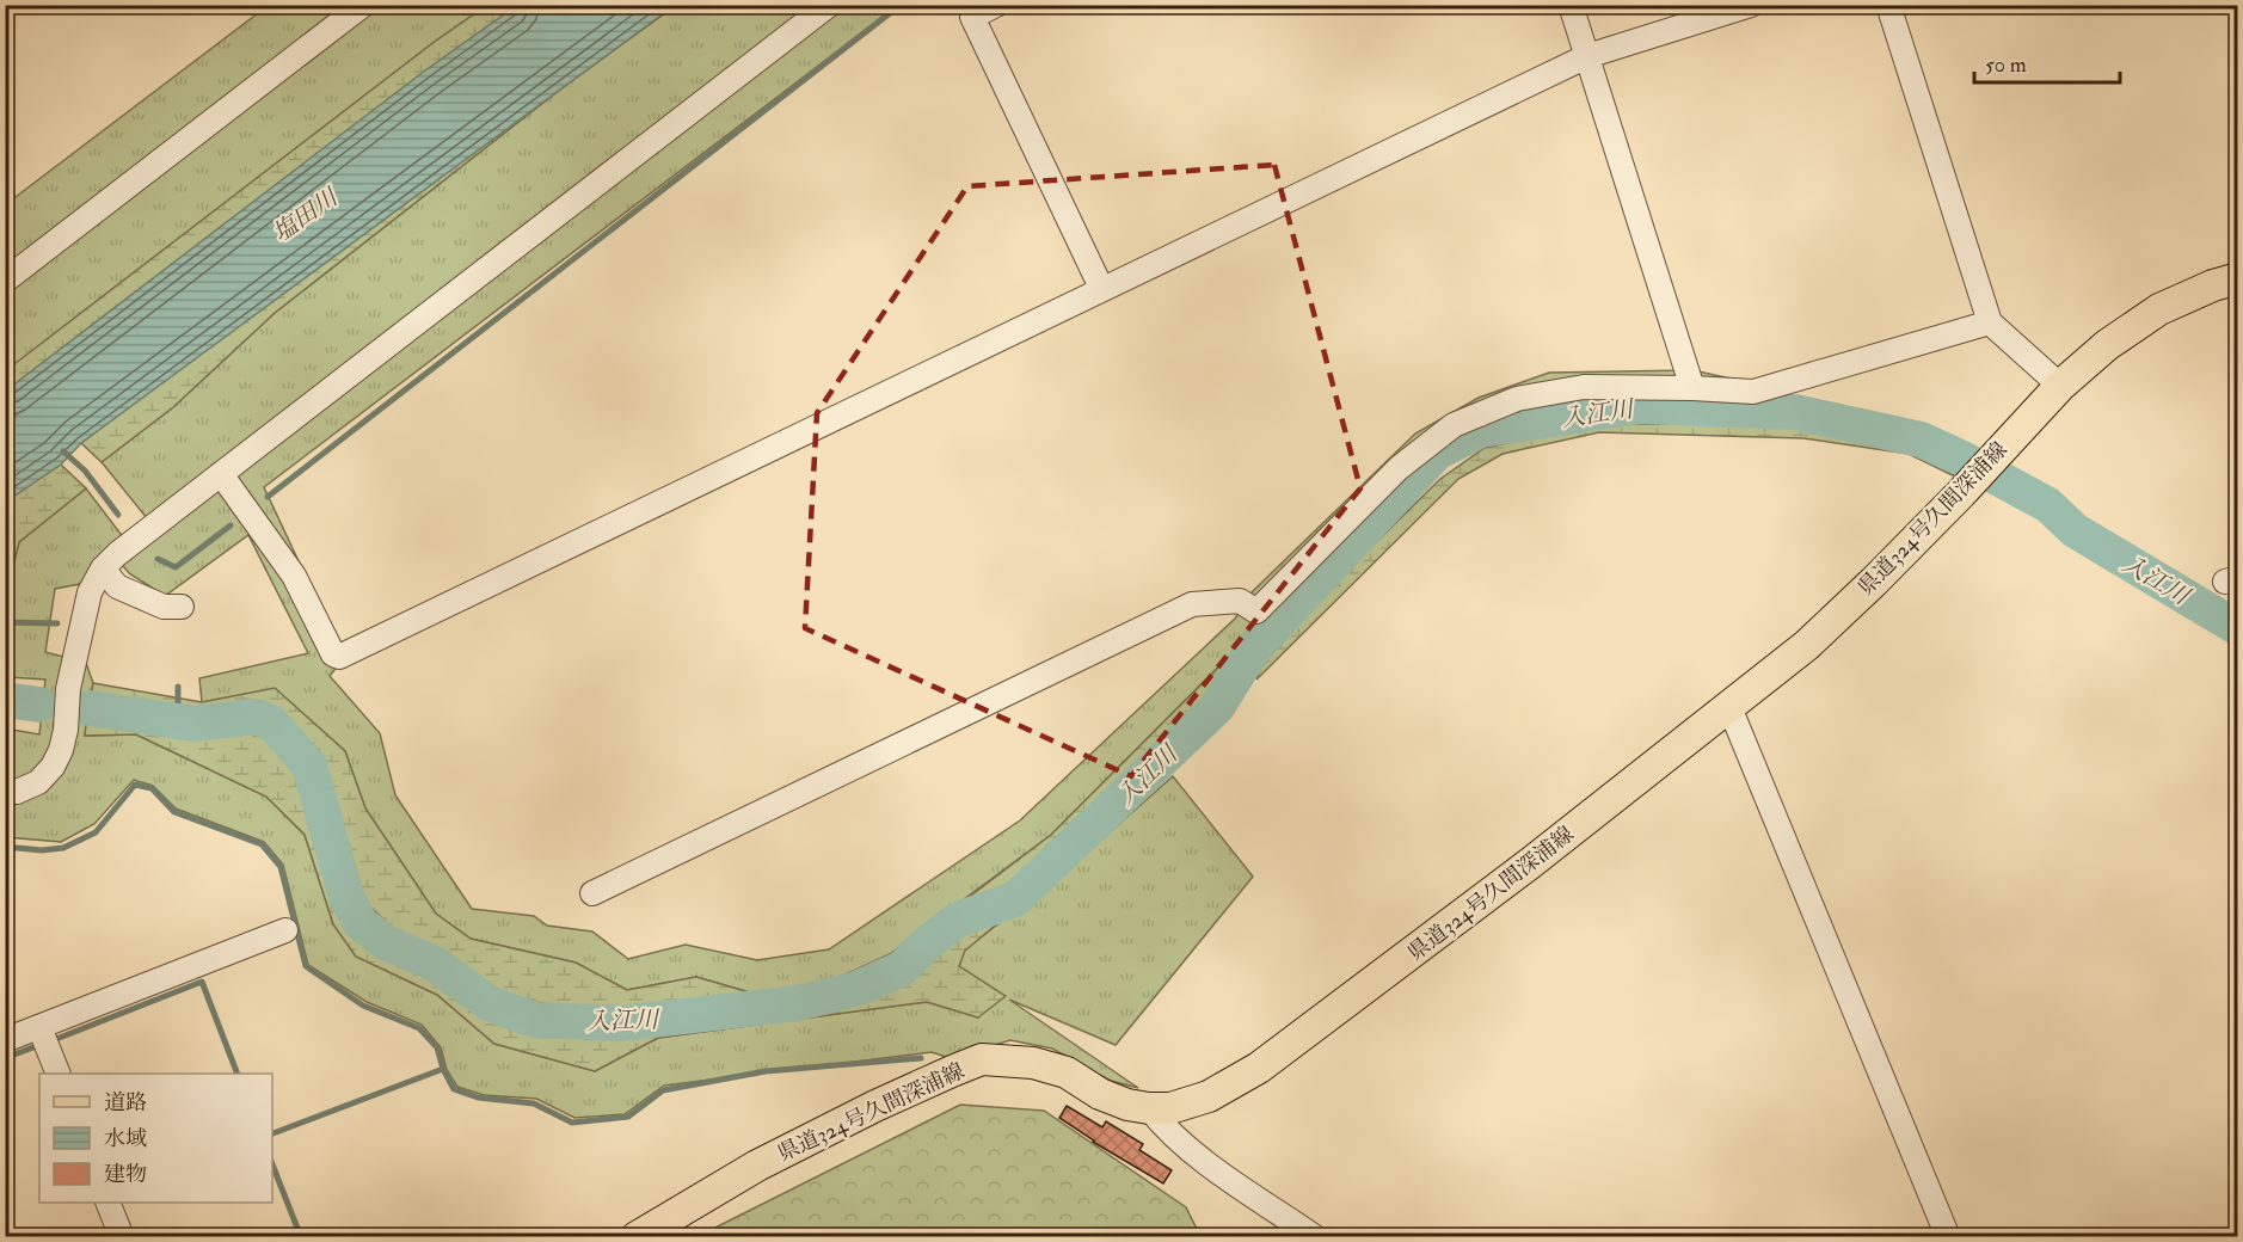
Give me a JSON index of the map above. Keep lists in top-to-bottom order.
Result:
{
  "streets": {
    "main road": ["県道324号久間深浦線"]
  },
  "water": ["塩田川", "入江川"],
  "legend": ["道路", "水域", "建物"],
  "scale_bar": "50 m"
}
